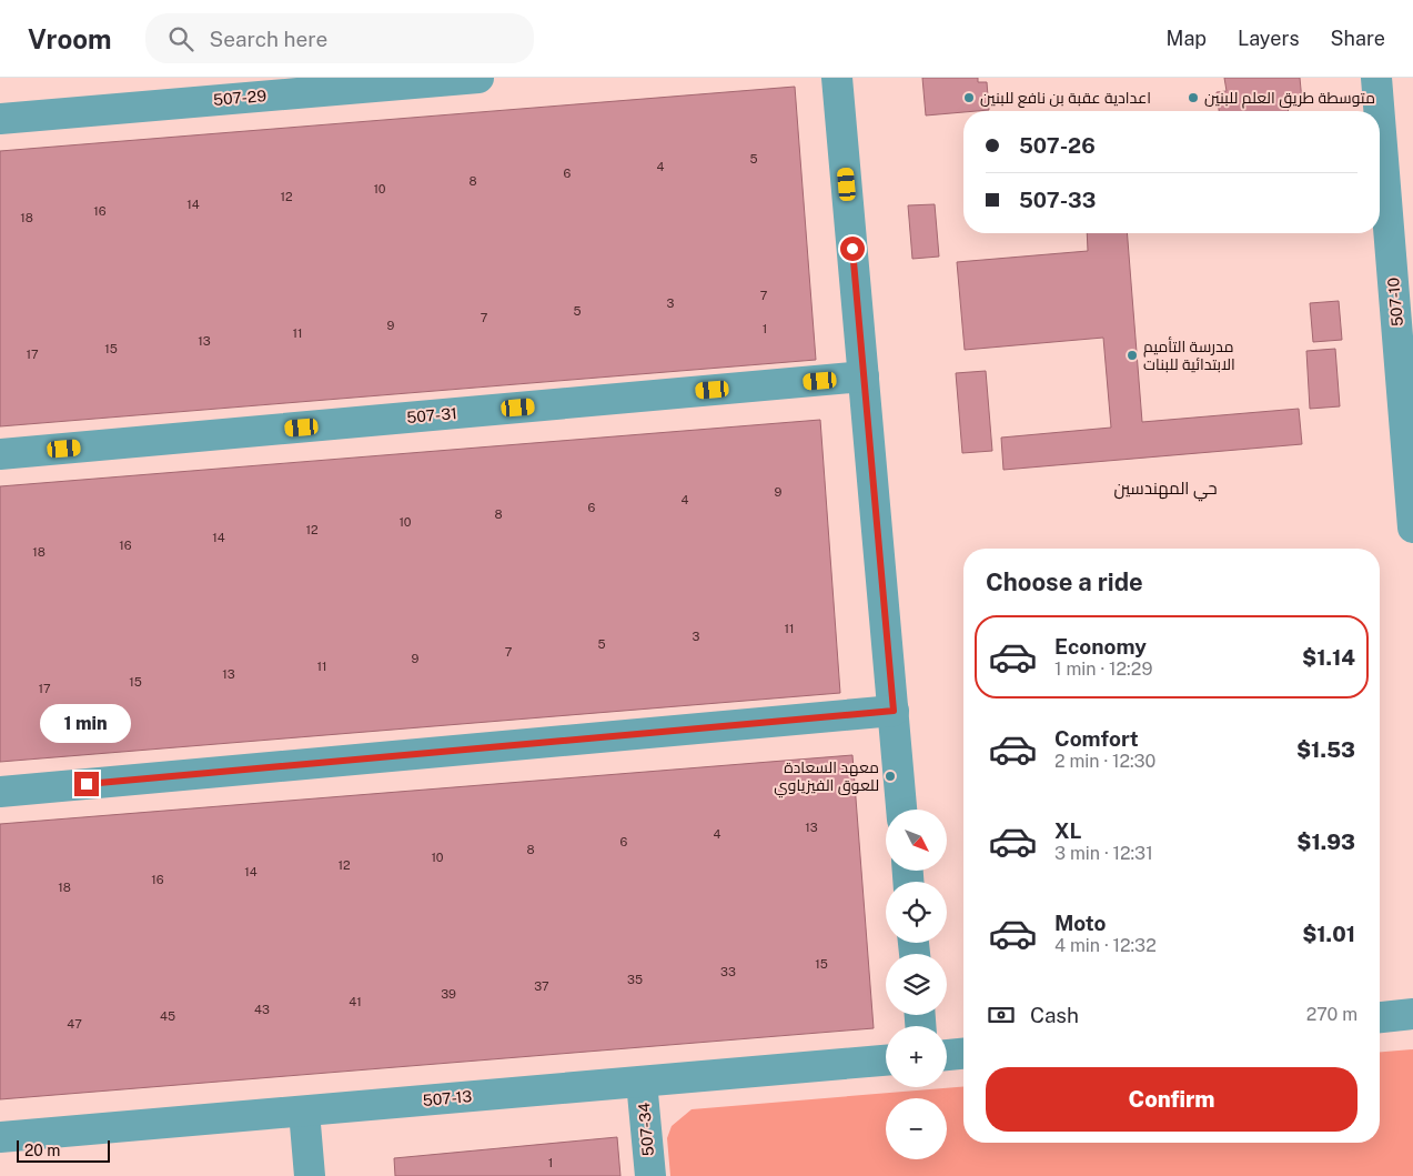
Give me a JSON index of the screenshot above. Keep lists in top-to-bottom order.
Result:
{
  "streets": {
    "street": [
      "507-29",
      "507-10",
      "507-31",
      "507-13",
      "507-34"
    ]
  },
  "crossings": [
    ["507-13", "507-34"]
  ],
  "districts": ["حي المهندسين"],
  "places": [
    "اعدادية عقبة بن نافع للبنين",
    "متوسطة طريق العلم للبنين",
    "مدرسة التأميم الابتدائية للبنات",
    "معهد السعادة للعوق الفيزياوي"
  ],
  "house_numbers": [
    "5",
    "4",
    "6",
    "8",
    "10",
    "12",
    "14",
    "16",
    "18",
    "7",
    "3",
    "5",
    "7",
    "9",
    "1",
    "11",
    "13",
    "15",
    "17",
    "9",
    "4",
    "6",
    "8",
    "10",
    "12",
    "14",
    "16",
    "18",
    "11",
    "3",
    "5",
    "7",
    "9",
    "11",
    "13",
    "15",
    "17",
    "13",
    "4",
    "6",
    "8",
    "10",
    "12",
    "14",
    "16",
    "18",
    "15",
    "33",
    "35",
    "37",
    "39",
    "41",
    "43",
    "45",
    "47",
    "1"
  ],
  "scale_bar": "20 m",
  "north": "bottom right",
  "page": {
    "header": "Vroom",
    "search": "Search here",
    "nav": ["Map", "Layers", "Share"],
    "banner": ["507-26", "507-33"],
    "heading": "Choose a ride",
    "list": [
      {
        "name": "Economy",
        "note": "1 min · 12:29",
        "value": "$1.14"
      },
      {
        "name": "Comfort",
        "note": "2 min · 12:30",
        "value": "$1.53"
      },
      {
        "name": "XL",
        "note": "3 min · 12:31",
        "value": "$1.93"
      },
      {
        "name": "Moto",
        "note": "4 min · 12:32",
        "value": "$1.01"
      }
    ],
    "bubble": "1 min",
    "map_buttons": ["+", "−"],
    "pay": ["Cash", "270 m"],
    "buttons": "Confirm",
    "scale": "20 m"
  }
}
